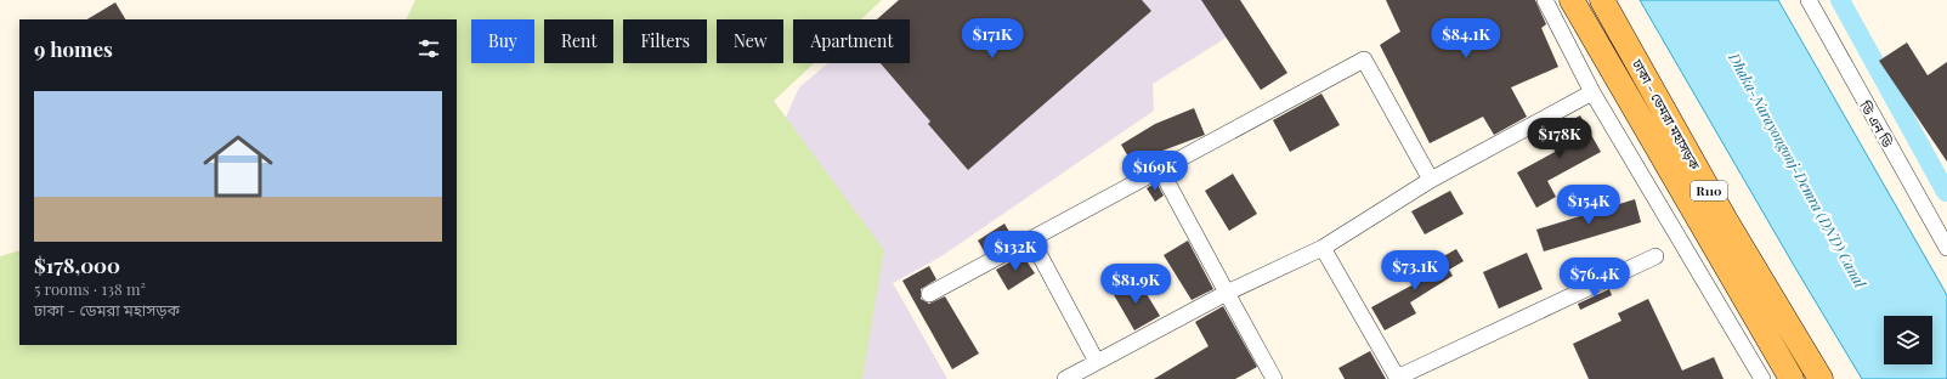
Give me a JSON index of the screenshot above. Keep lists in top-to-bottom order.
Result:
{
  "streets": {
    "main road": ["ঢাকা - ডেমরা মহাসড়ক", "R110"],
    "street": ["ডি এন ডি"]
  },
  "water": ["Dhaka-Narayongonj-Demra (DND) Canal"],
  "page": {
    "price": [
      "$171K",
      "$84.1K",
      "$178K",
      "$169K",
      "$154K",
      "$132K",
      "$73.1K",
      "$76.4K",
      "$81.9K"
    ],
    "chip": [
      "Buy",
      "Rent",
      "Filters",
      "New",
      "Apartment"
    ],
    "heading": "9 homes",
    "list": [
      {
        "name": "$178,000",
        "note": "5 rooms · 138 m² · ঢাকা - ডেমরা মহাসড়ক"
      }
    ]
  }
}
